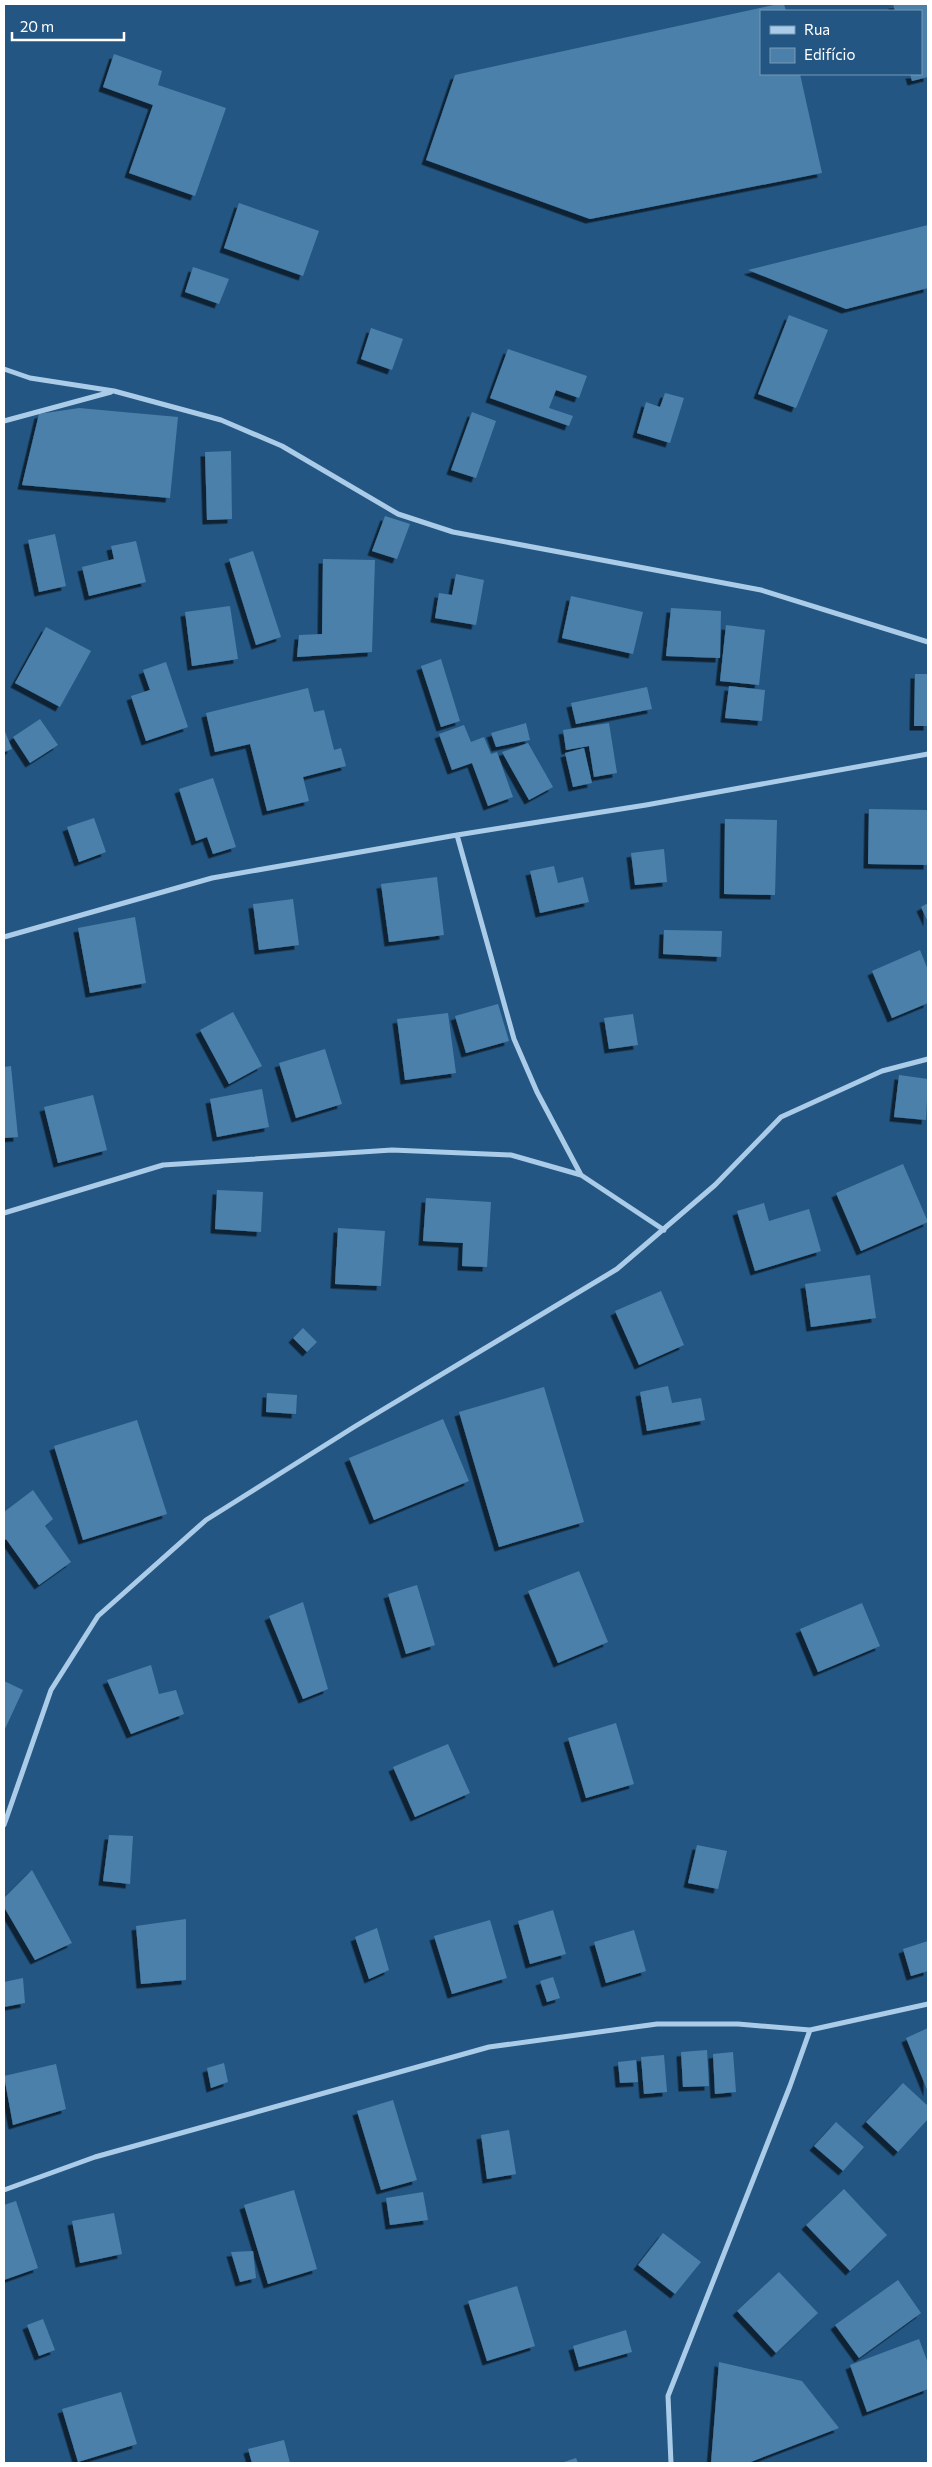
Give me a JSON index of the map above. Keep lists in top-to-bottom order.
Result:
{
  "legend": ["Rua", "Edifício"],
  "scale_bar": "20 m"
}
